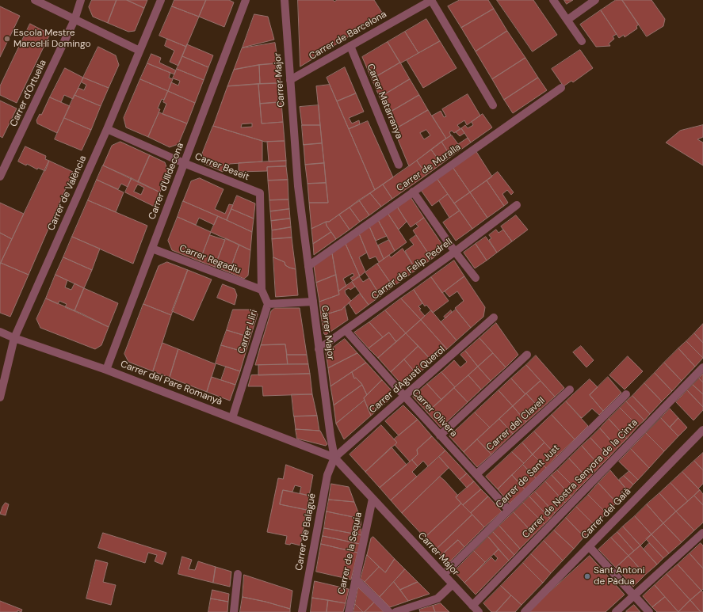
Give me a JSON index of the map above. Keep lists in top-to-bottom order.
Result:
{
  "streets": {
    "street": [
      "Carrer de Barcelona",
      "Carrer Major",
      "Carrer d'Ortuella",
      "Carrer Matarranya",
      "Carrer Beseit",
      "Carrer de Muralla",
      "Carrer d'Ulldecona",
      "Carrer de València",
      "Carrer Regadiu",
      "Carrer de Felip Pedrell",
      "Carrer Lliri",
      "Carrer d'Agustí Querol",
      "Carrer del Pare Romanyà",
      "Carrer Olivera",
      "Carrer del Clavell",
      "Carrer de Sant Just",
      "Carrer de Nostra Senyora de la Cinta",
      "Carrer del Gaià",
      "Carrer de Balagué",
      "Carrer de la Sequia"
    ]
  },
  "crossings": [
    ["Carrer de Barcelona", "Carrer Major"],
    ["Carrer de Barcelona", "Carrer Matarranya"],
    ["Carrer Major", "Carrer de Muralla"],
    ["Carrer Major", "Carrer de Felip Pedrell"],
    ["Carrer Major", "Carrer d'Agustí Querol"],
    ["Carrer Major", "Carrer del Pare Romanyà"],
    ["Carrer Major", "Carrer de Sant Just"],
    ["Carrer Major", "Carrer de Nostra Senyora de la Cinta"],
    ["Carrer Major", "Carrer de Balagué"],
    ["Carrer Major", "Carrer de la Sequia"],
    ["Carrer Beseit", "Carrer d'Ulldecona"],
    ["Carrer Beseit", "Carrer de València"],
    ["Carrer Beseit", "Carrer Lliri"],
    ["Carrer d'Ulldecona", "Carrer Regadiu"],
    ["Carrer d'Ulldecona", "Carrer del Pare Romanyà"],
    ["Carrer de València", "Carrer del Pare Romanyà"],
    ["Carrer Regadiu", "Carrer Lliri"],
    ["Carrer de Felip Pedrell", "Carrer Olivera"],
    ["Carrer Lliri", "Carrer del Pare Romanyà"],
    ["Carrer d'Agustí Querol", "Carrer del Pare Romanyà"],
    ["Carrer d'Agustí Querol", "Carrer Olivera"],
    ["Carrer d'Agustí Querol", "Carrer de Balagué"],
    ["Carrer del Pare Romanyà", "Carrer de Balagué"],
    ["Carrer Olivera", "Carrer del Clavell"],
    ["Carrer Olivera", "Carrer de Sant Just"]
  ],
  "places": ["Escola Mestre Marcel·lí Domingo", "Sant Antoni de Pàdua"]
}
